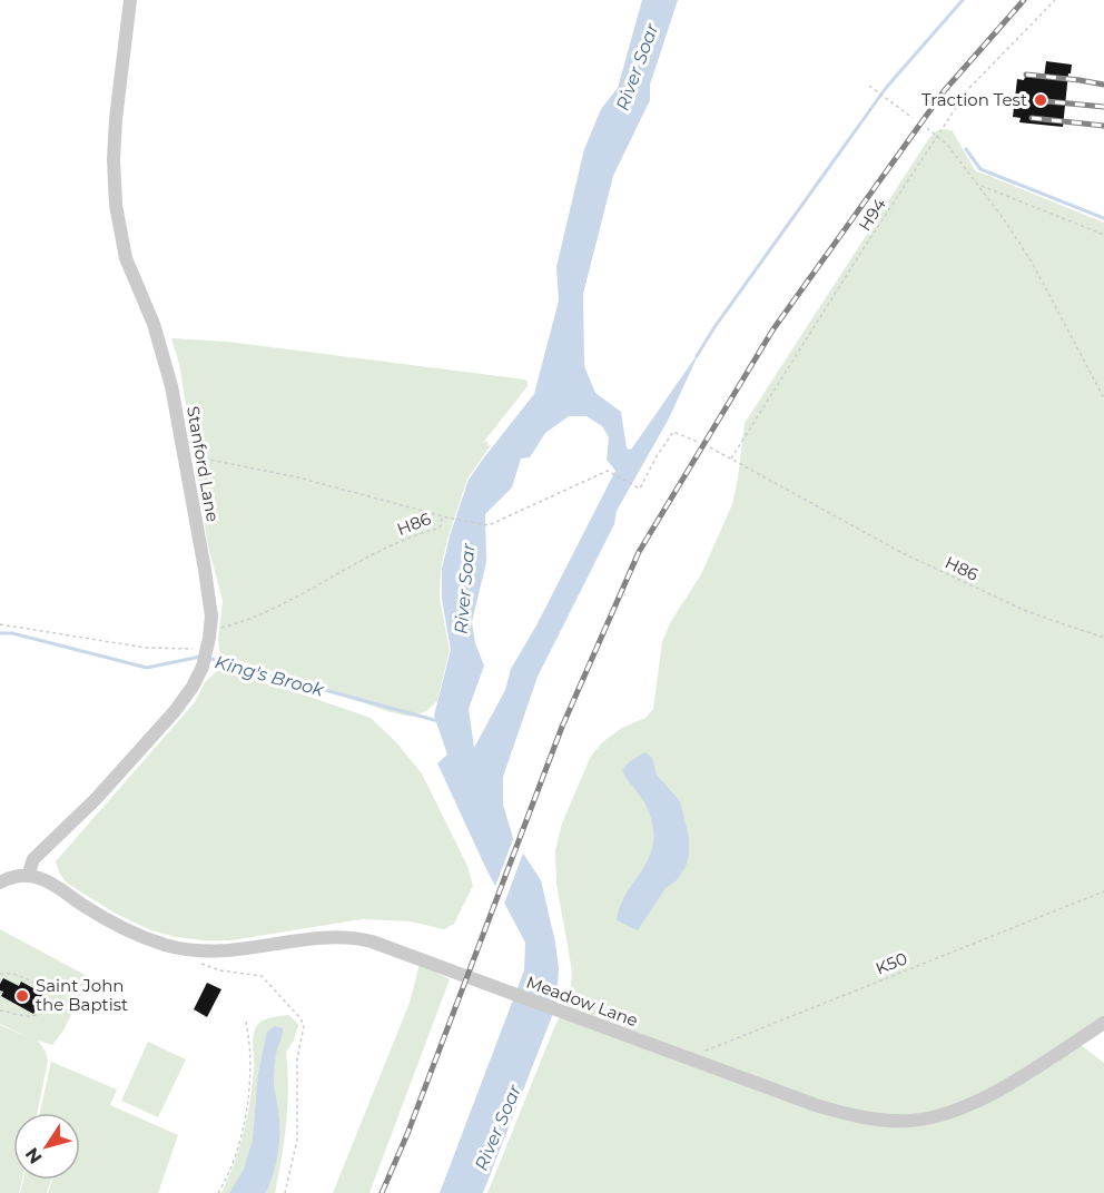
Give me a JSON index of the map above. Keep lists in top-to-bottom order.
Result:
{
  "streets": {
    "street": ["Stanford Lane", "Meadow Lane"],
    "path": ["H94", "H86", "K50"]
  },
  "crossings": [
    ["H94", "H86"],
    ["Stanford Lane", "H86"],
    ["Stanford Lane", "Meadow Lane"],
    ["K50", "Meadow Lane"]
  ],
  "water": ["River Soar", "King's Brook"],
  "places": ["Traction Test", "Saint John the Baptist"],
  "north": "bottom left"
}
